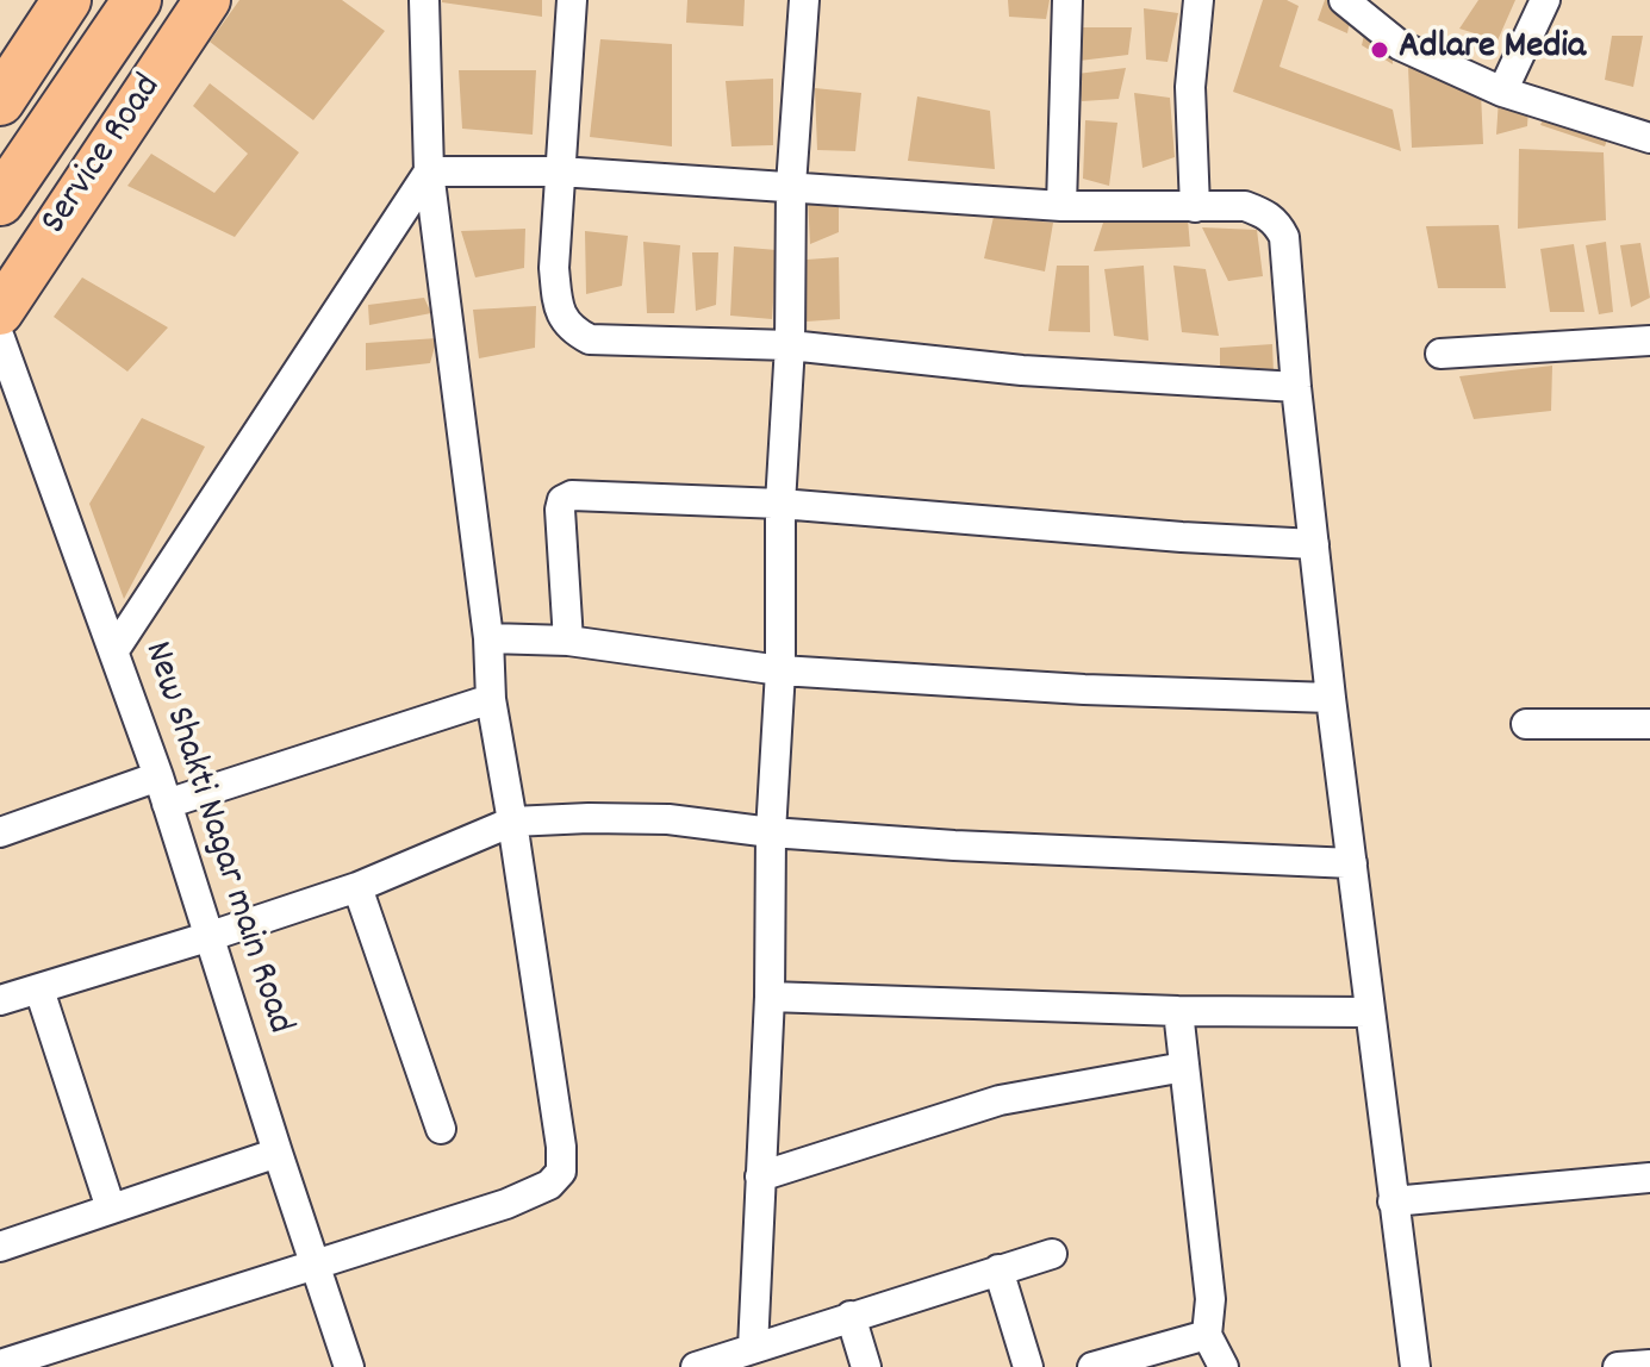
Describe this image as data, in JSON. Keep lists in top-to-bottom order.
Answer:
{
  "streets": {
    "main road": ["Service Road"],
    "street": ["New Shakti Nagar main Road"]
  },
  "places": ["Adlare Media"]
}
